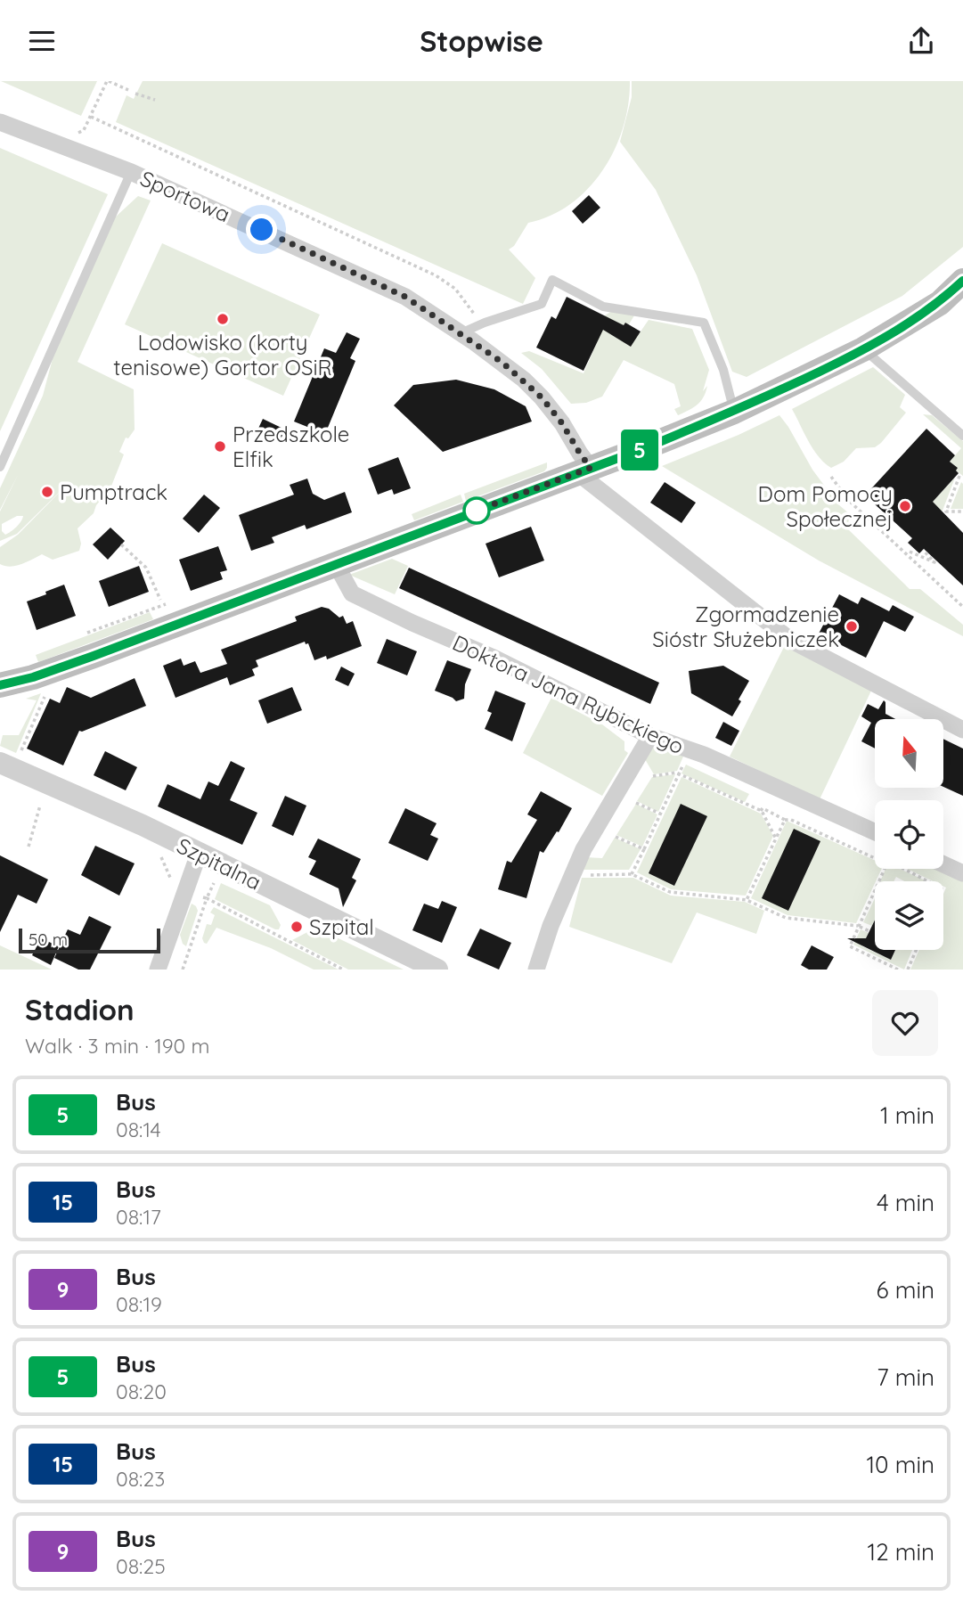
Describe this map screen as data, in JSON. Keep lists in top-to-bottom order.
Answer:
{
  "streets": {
    "street": ["Sportowa", "Doktora Jana Rybickiego", "Szpitalna"]
  },
  "places": [
    "Lodowisko (korty tenisowe) Gortor OSiR",
    "Przedszkole Elfik",
    "Pumptrack",
    "Dom Pomocy Społecznej",
    "Zgormadzenie Sióstr Służebniczek",
    "Szpital"
  ],
  "lines": ["bus line 5"],
  "scale_bar": "50 m",
  "north": "top",
  "page": {
    "header": "Stopwise",
    "on_map": "5",
    "scale": "50 m",
    "heading": ["Stadion", "Walk · 3 min · 190 m"],
    "list": [
      {
        "mark": "5",
        "name": "Bus",
        "note": "08:14",
        "value": "1 min"
      },
      {
        "mark": "15",
        "name": "Bus",
        "note": "08:17",
        "value": "4 min"
      },
      {
        "mark": "9",
        "name": "Bus",
        "note": "08:19",
        "value": "6 min"
      },
      {
        "mark": "5",
        "name": "Bus",
        "note": "08:20",
        "value": "7 min"
      },
      {
        "mark": "15",
        "name": "Bus",
        "note": "08:23",
        "value": "10 min"
      },
      {
        "mark": "9",
        "name": "Bus",
        "note": "08:25",
        "value": "12 min"
      }
    ]
  }
}
